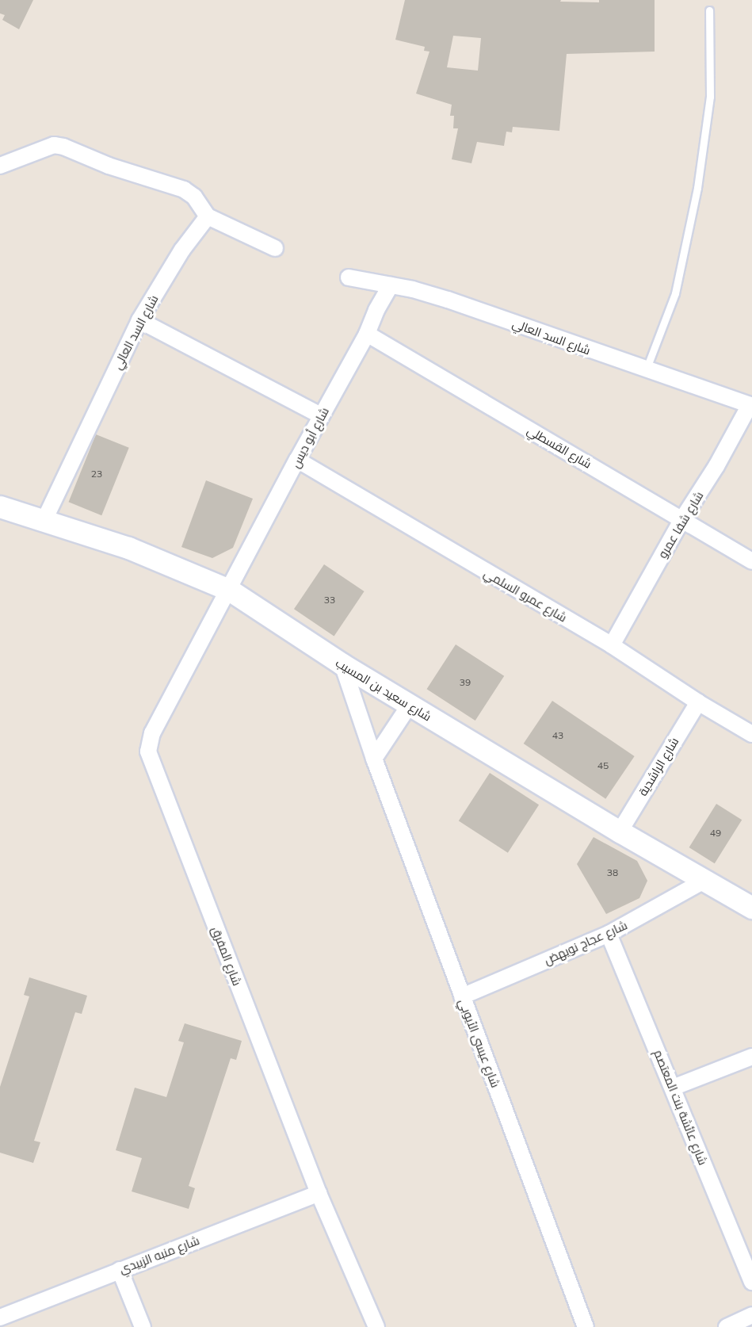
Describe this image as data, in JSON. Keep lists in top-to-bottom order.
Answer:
{
  "streets": {
    "street": [
      "شارع السد العالي",
      "شارع أبو ديس",
      "شارع القسطلي",
      "شارع شفا عمرو",
      "شارع عمرو السلمي",
      "شارع سعيد بن المسيب",
      "شارع الراشدية",
      "شارع عجاج نويهض",
      "شارع المفرق",
      "شارع عيسى الأيوبي",
      "شارع عائشة بنت المعتصم",
      "شارع منبه الزبيدي"
    ]
  },
  "crossings": [
    ["شارع السد العالي", "شارع أبو ديس"],
    ["شارع السد العالي", "شارع شفا عمرو"],
    ["شارع السد العالي", "شارع سعيد بن المسيب"],
    ["شارع أبو ديس", "شارع القسطلي"],
    ["شارع أبو ديس", "شارع عمرو السلمي"],
    ["شارع أبو ديس", "شارع سعيد بن المسيب"],
    ["شارع أبو ديس", "شارع المفرق"],
    ["شارع القسطلي", "شارع شفا عمرو"],
    ["شارع شفا عمرو", "شارع عمرو السلمي"],
    ["شارع عمرو السلمي", "شارع الراشدية"],
    ["شارع سعيد بن المسيب", "شارع الراشدية"],
    ["شارع سعيد بن المسيب", "شارع عجاج نويهض"],
    ["شارع سعيد بن المسيب", "شارع المفرق"],
    ["شارع سعيد بن المسيب", "شارع عيسى الأيوبي"],
    ["شارع عجاج نويهض", "شارع عيسى الأيوبي"],
    ["شارع عجاج نويهض", "شارع عائشة بنت المعتصم"],
    ["شارع المفرق", "شارع منبه الزبيدي"]
  ],
  "house_numbers": [
    "23",
    "33",
    "39",
    "43",
    "45",
    "49",
    "38"
  ]
}
